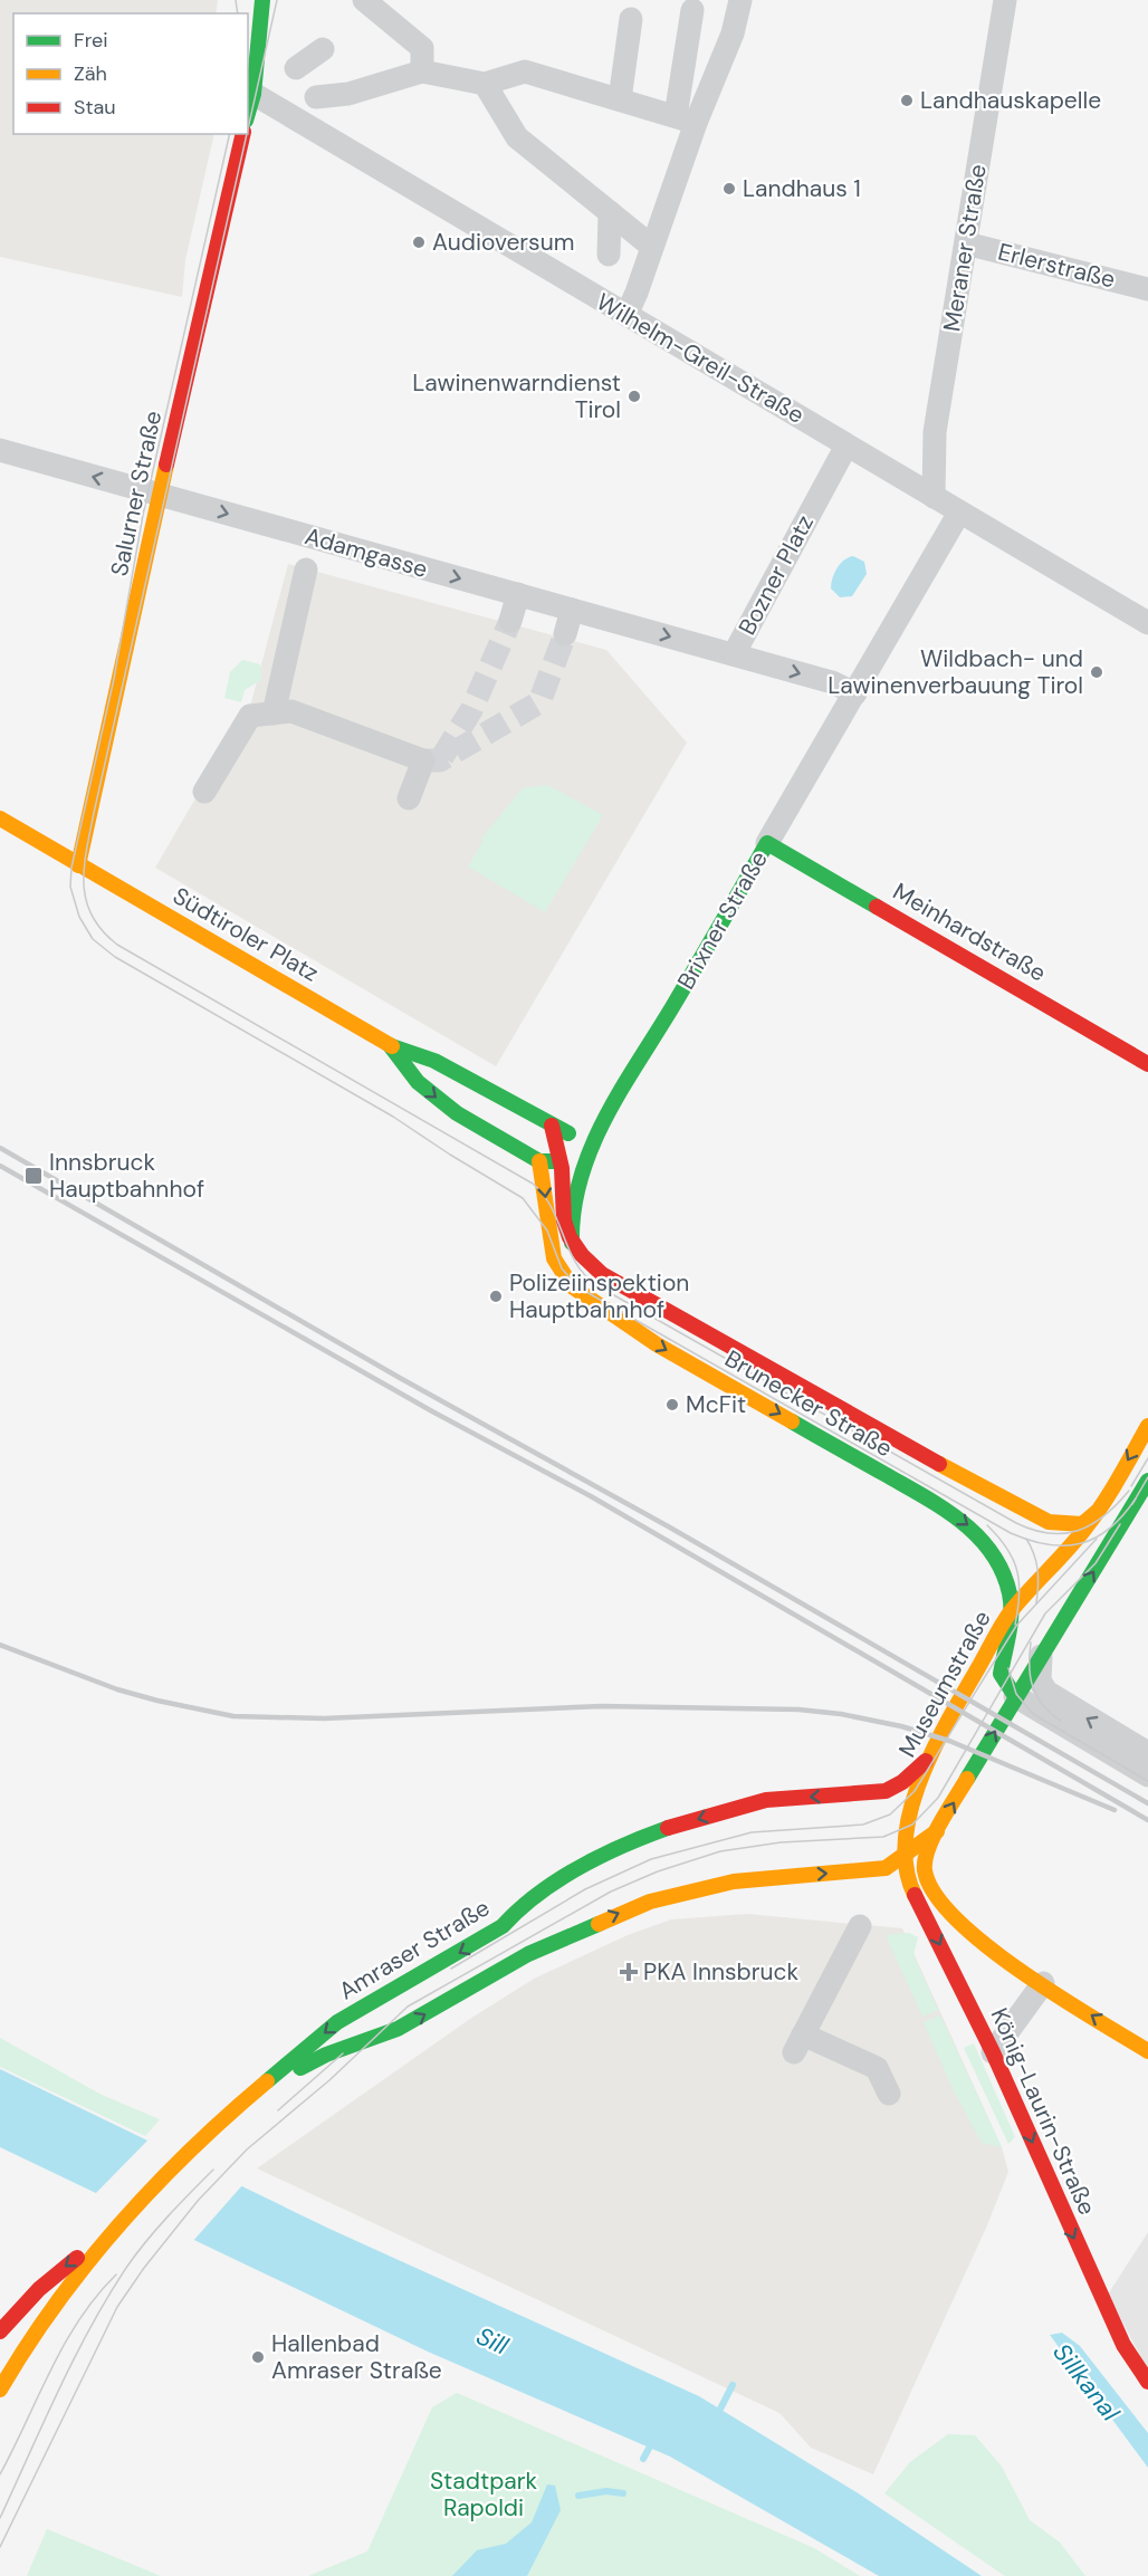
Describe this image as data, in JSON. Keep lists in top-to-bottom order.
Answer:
{
  "streets": {
    "street": [
      "Meraner Straße",
      "Erlerstraße",
      "Wilhelm-Greil-Straße",
      "Salurner Straße",
      "Adamgasse",
      "Bozner Platz",
      "Brixner Straße",
      "Meinhardstraße",
      "Südtiroler Platz",
      "Brunecker Straße",
      "Museumstraße",
      "Amraser Straße",
      "König-Laurin-Straße"
    ]
  },
  "crossings": [
    ["Meraner Straße", "Erlerstraße"],
    ["Meraner Straße", "Wilhelm-Greil-Straße"],
    ["Wilhelm-Greil-Straße", "Bozner Platz"],
    ["Salurner Straße", "Adamgasse"],
    ["Salurner Straße", "Südtiroler Platz"],
    ["Adamgasse", "Bozner Platz"],
    ["Bozner Platz", "Brixner Straße"],
    ["Brixner Straße", "Meinhardstraße"],
    ["Brixner Straße", "Südtiroler Platz"],
    ["Südtiroler Platz", "Brunecker Straße"],
    ["Brunecker Straße", "Museumstraße"],
    ["Museumstraße", "Amraser Straße"],
    ["Museumstraße", "König-Laurin-Straße"],
    ["Amraser Straße", "König-Laurin-Straße"]
  ],
  "one_way": ["König-Laurin-Straße"],
  "water": ["Sill", "Sillkanal"],
  "parks": ["Stadtpark Rapoldi"],
  "places": {
    "other": [
      "Landhauskapelle",
      "Landhaus 1",
      "Audioversum",
      "Lawinenwarndienst Tirol",
      "Wildbach- und Lawinenverbauung Tirol",
      "Polizeiinspektion Hauptbahnhof",
      "McFit",
      "Hallenbad Amraser Straße"
    ],
    "transit": ["Innsbruck Hauptbahnhof"],
    "health": ["PKA Innsbruck"]
  },
  "legend": ["Frei", "Zäh", "Stau"]
}
